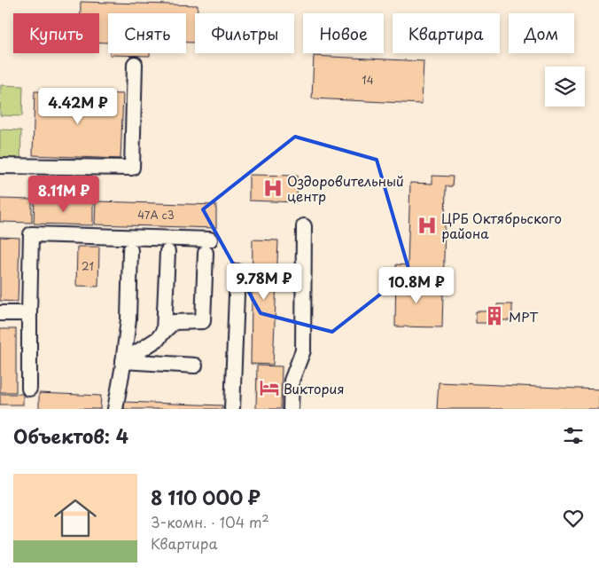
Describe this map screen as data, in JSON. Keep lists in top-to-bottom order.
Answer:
{
  "places": {
    "hospital": ["Оздоровительный центр", "ЦРБ Октябрьского района"],
    "building": ["МРТ"],
    "hotel": ["Виктория"]
  },
  "house_numbers": ["14", "47А с3", "21"],
  "page": {
    "chip": [
      "Купить",
      "Снять",
      "Фильтры",
      "Новое",
      "Квартира",
      "Дом"
    ],
    "price": [
      "4.42M ₽",
      "8.11M ₽",
      "9.78M ₽",
      "10.8M ₽"
    ],
    "heading": "Объектов: 4",
    "list": [
      {
        "name": "8 110 000 ₽",
        "note": "3-комн. · 104 m² · Квартира"
      }
    ]
  }
}
